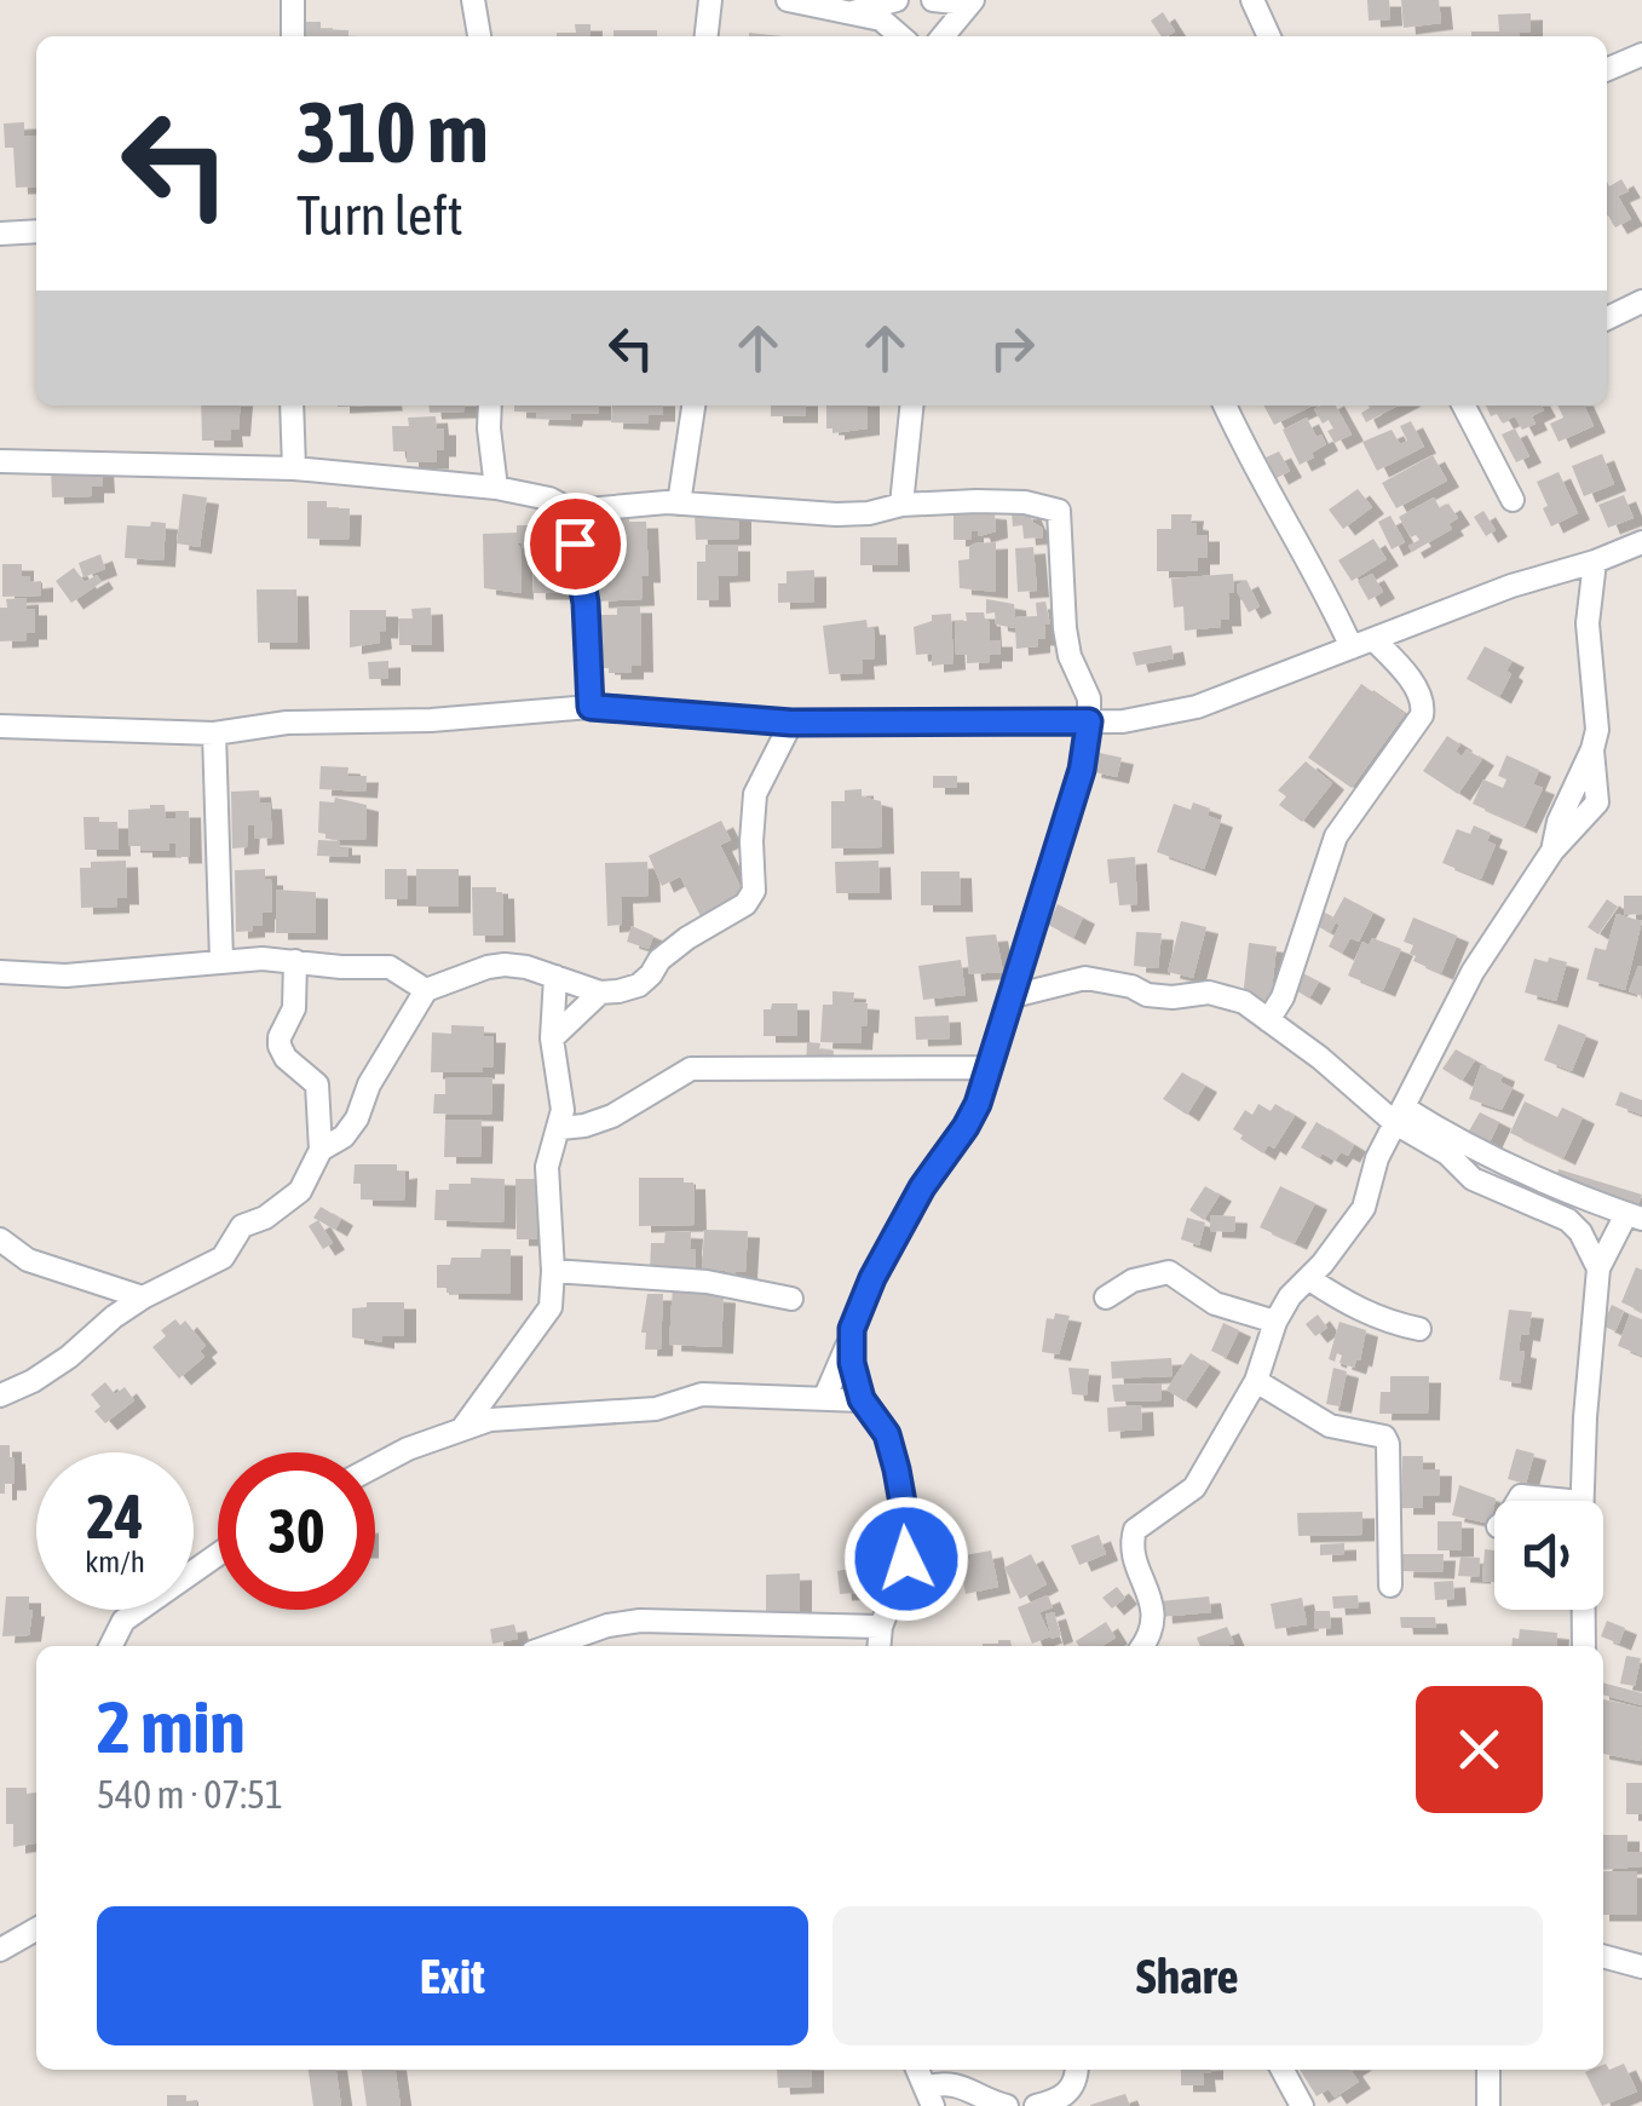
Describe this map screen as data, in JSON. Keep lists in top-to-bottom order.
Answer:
{
  "page": {
    "turn": ["310 m", "Turn left"],
    "speed": "24 km/h",
    "limit": "30",
    "heading": ["2 min", "540 m · 07:51"],
    "buttons": ["Exit", "Share"]
  }
}
